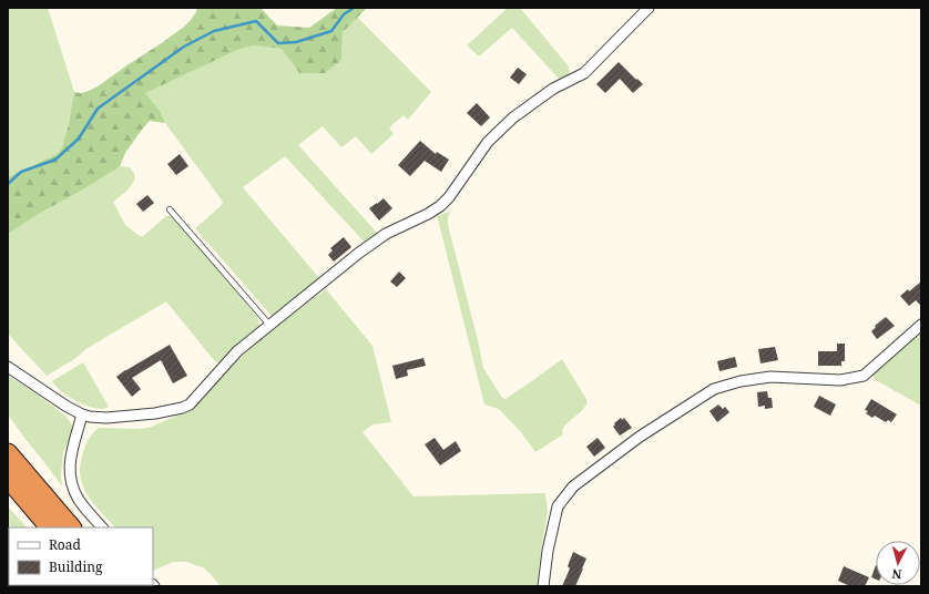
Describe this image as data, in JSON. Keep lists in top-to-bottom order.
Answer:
{
  "legend": ["Road", "Building"],
  "north": "bottom"
}
